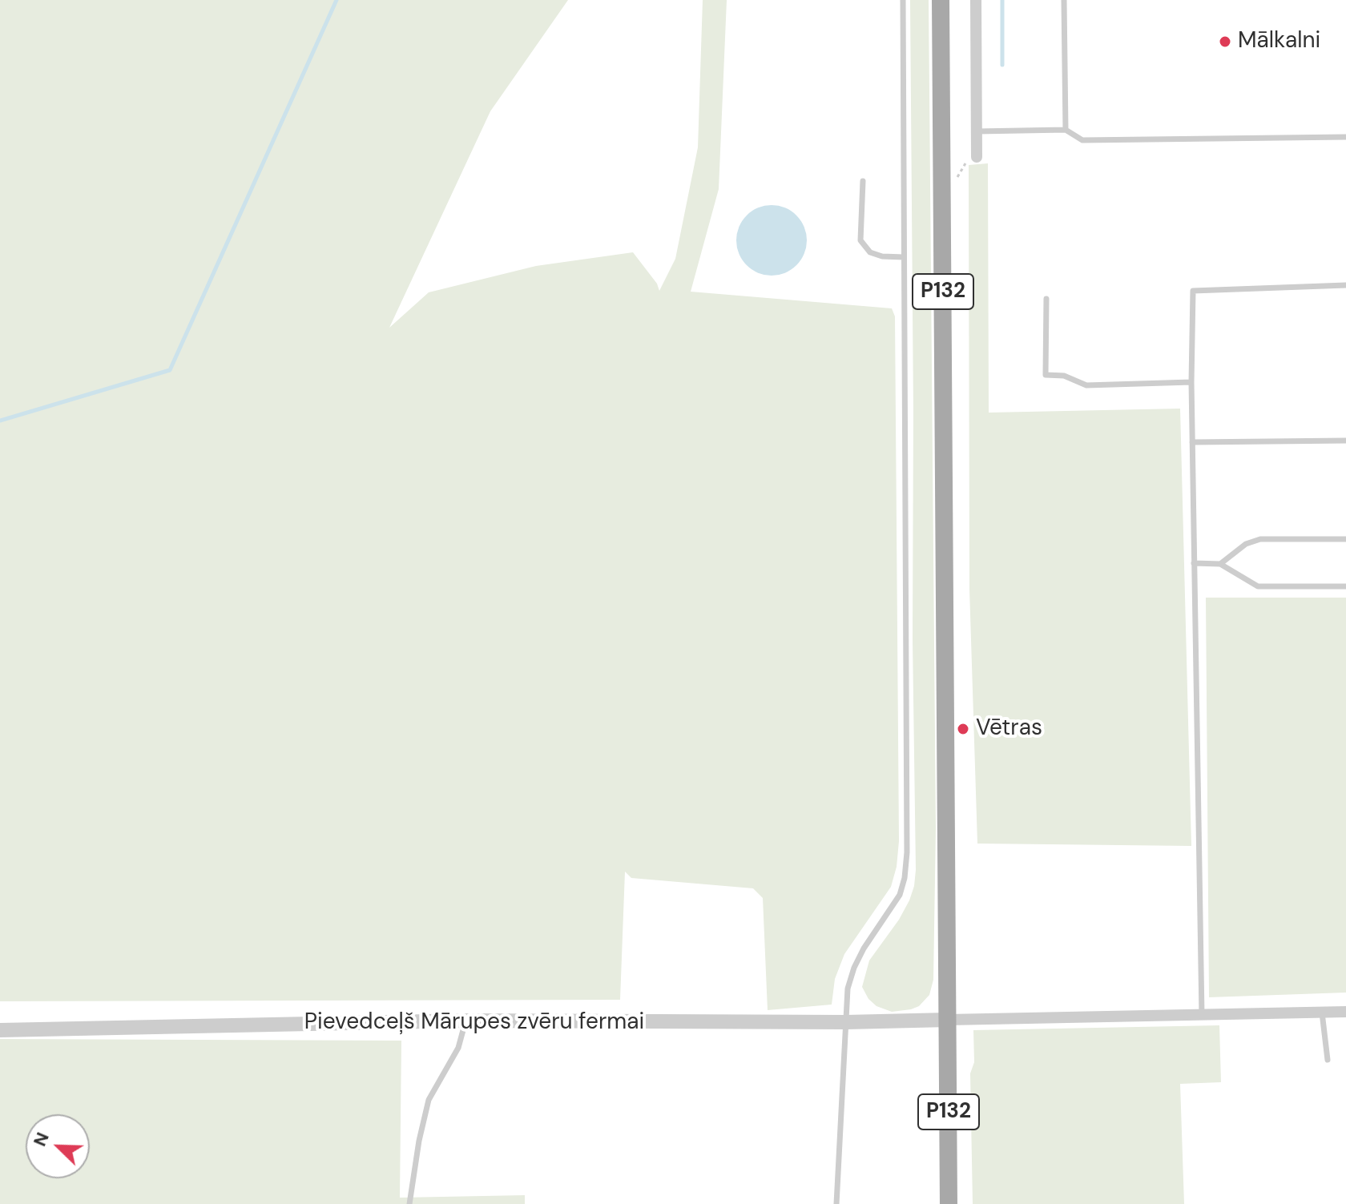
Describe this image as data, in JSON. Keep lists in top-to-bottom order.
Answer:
{
  "streets": {
    "main road": ["P132"],
    "street": ["Pievedceļš Mārupes zvēru fermai"]
  },
  "crossings": [
    ["P132", "Pievedceļš Mārupes zvēru fermai"]
  ],
  "places": ["Mālkalni", "Vētras"],
  "north": "top left"
}
